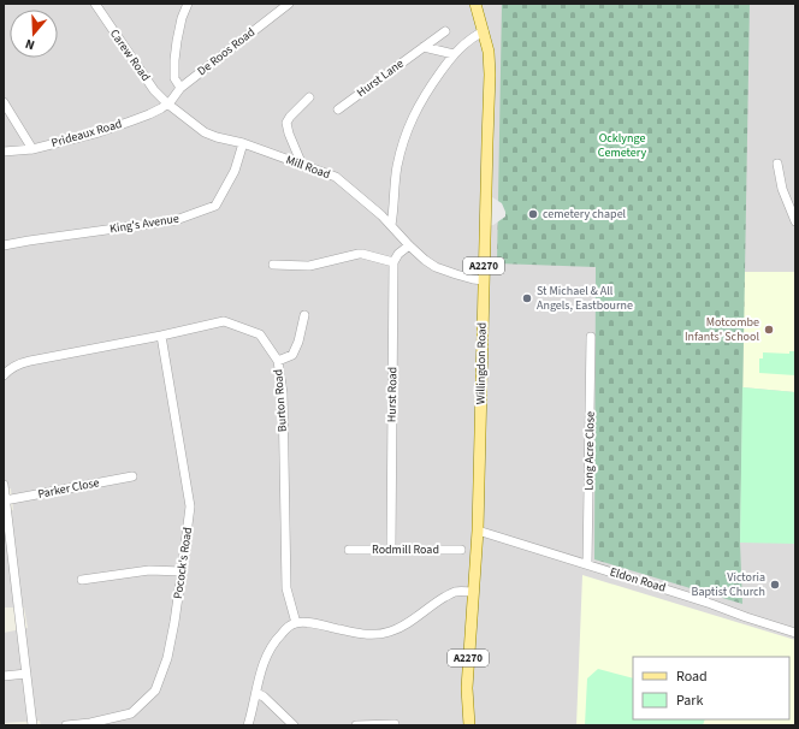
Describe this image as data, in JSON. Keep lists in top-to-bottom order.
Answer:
{
  "streets": {
    "main road": ["A2270", "Willingdon Road"],
    "street": [
      "De Roos Road",
      "Carew Road",
      "Hurst Lane",
      "Prideaux Road",
      "Mill Road",
      "King's Avenue",
      "Hurst Road",
      "Burton Road",
      "Long Acre Close",
      "Parker Close",
      "Rodmill Road",
      "Pocock's Road",
      "Eldon Road"
    ]
  },
  "crossings": [
    ["De Roos Road", "Carew Road"],
    ["De Roos Road", "Prideaux Road"],
    ["De Roos Road", "Mill Road"],
    ["Carew Road", "Prideaux Road"],
    ["Carew Road", "Mill Road"],
    ["Prideaux Road", "Mill Road"],
    ["Mill Road", "King's Avenue"],
    ["Mill Road", "Willingdon Road"],
    ["Willingdon Road", "Eldon Road"],
    ["Hurst Road", "Rodmill Road"],
    ["Burton Road", "Pocock's Road"],
    ["Long Acre Close", "Eldon Road"]
  ],
  "parks": ["Ocklynge Cemetery"],
  "places": [
    "cemetery chapel",
    "St Michael & All Angels, Eastbourne",
    "Motcombe Infants' School",
    "Victoria Baptist Church"
  ],
  "legend": ["Road", "Park"],
  "north": "bottom"
}
